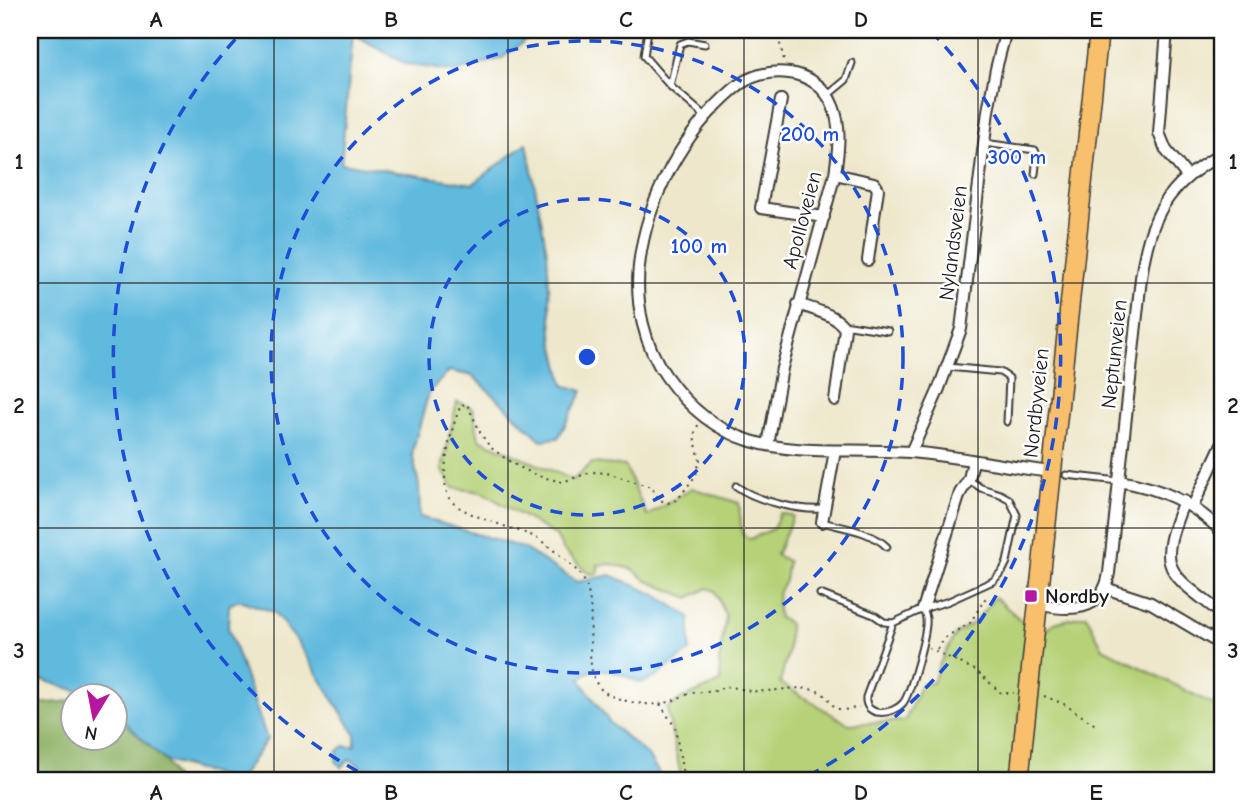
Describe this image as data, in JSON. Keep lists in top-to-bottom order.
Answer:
{
  "streets": {
    "main road": ["Nordbyveien"],
    "street": ["Apolloveien", "Nylandsveien", "Neptunveien"]
  },
  "places": {
    "transit": ["Nordby"]
  },
  "north": "bottom",
  "grid": {
    "columns": [
      "A",
      "B",
      "C",
      "D",
      "E"
    ],
    "rows": ["1", "2", "3"]
  },
  "rings": ["200 m", "300 m", "100 m"]
}
